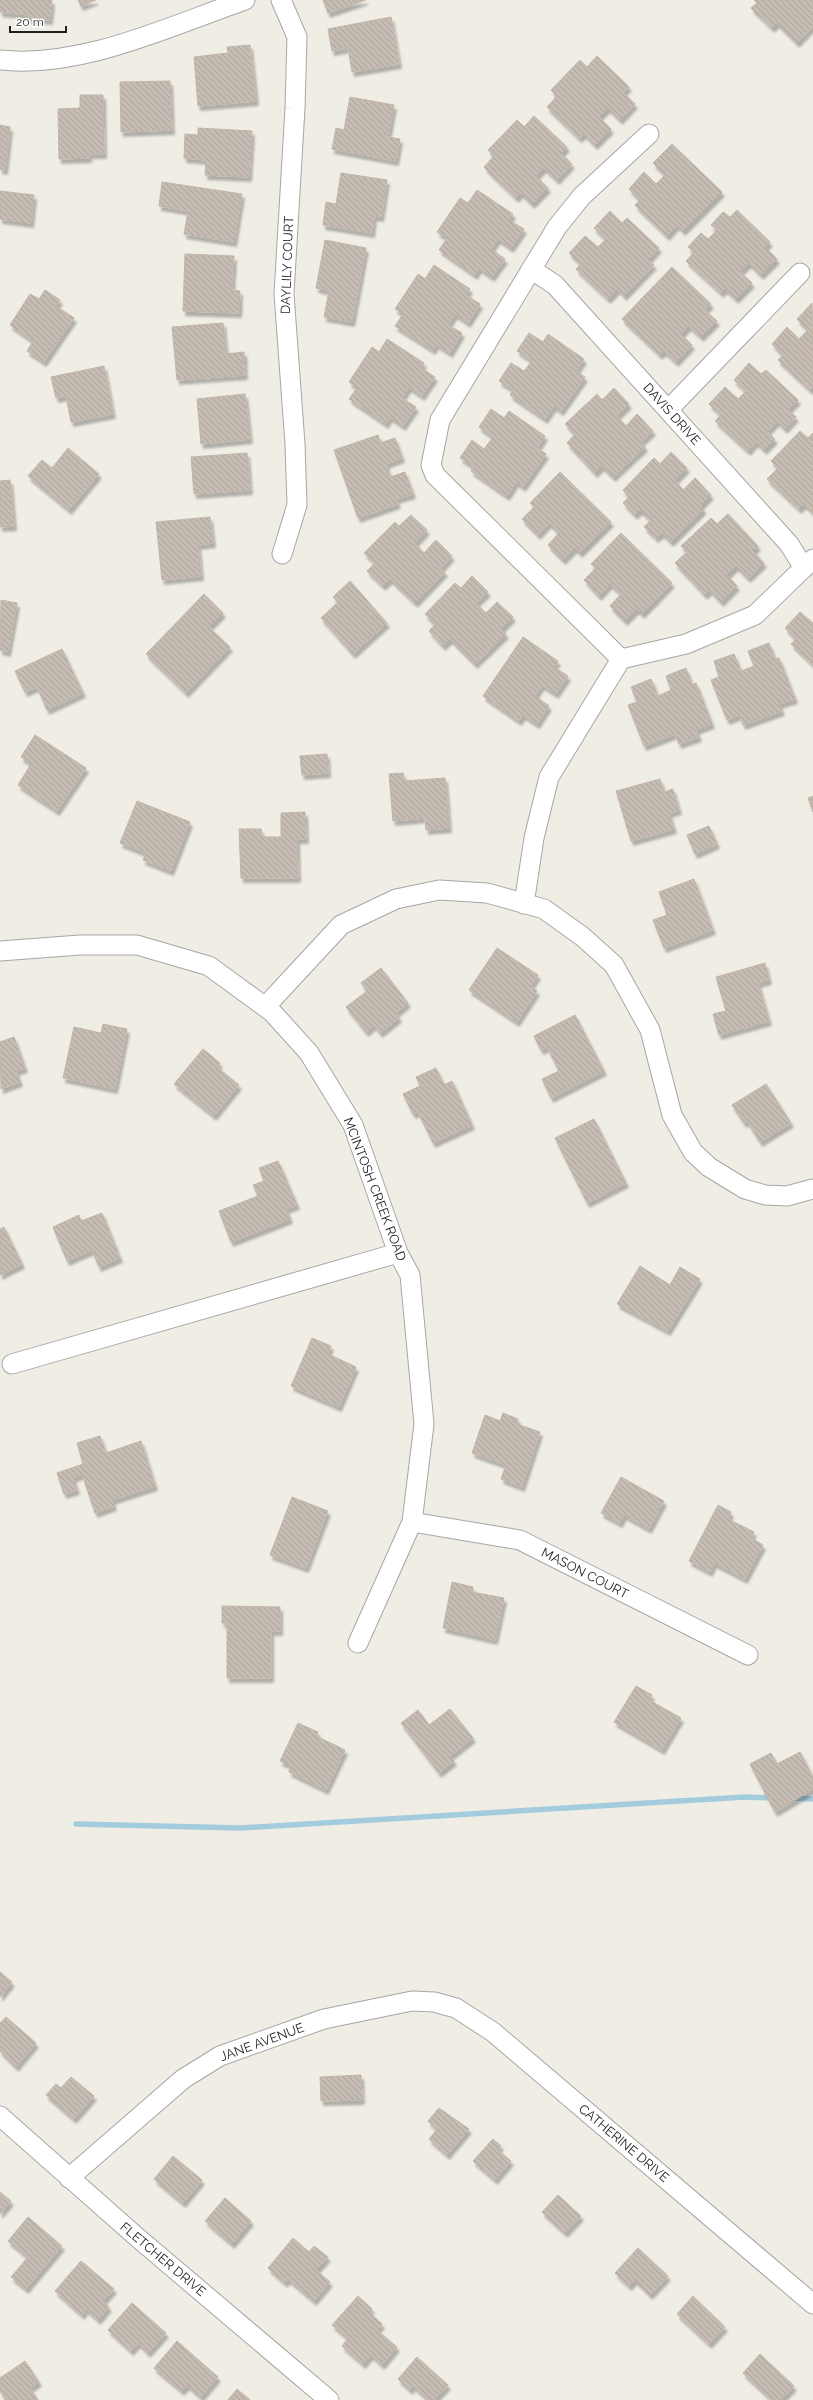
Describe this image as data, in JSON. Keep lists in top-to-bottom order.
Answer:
{
  "streets": {
    "street": [
      "DAYLILY COURT",
      "DAVIS DRIVE",
      "MCINTOSH CREEK ROAD",
      "MASON COURT",
      "JANE AVENUE",
      "CATHERINE DRIVE",
      "FLETCHER DRIVE"
    ]
  },
  "crossings": [
    ["MCINTOSH CREEK ROAD", "MASON COURT"],
    ["JANE AVENUE", "CATHERINE DRIVE"],
    ["JANE AVENUE", "FLETCHER DRIVE"]
  ],
  "scale_bar": "20 m"
}
